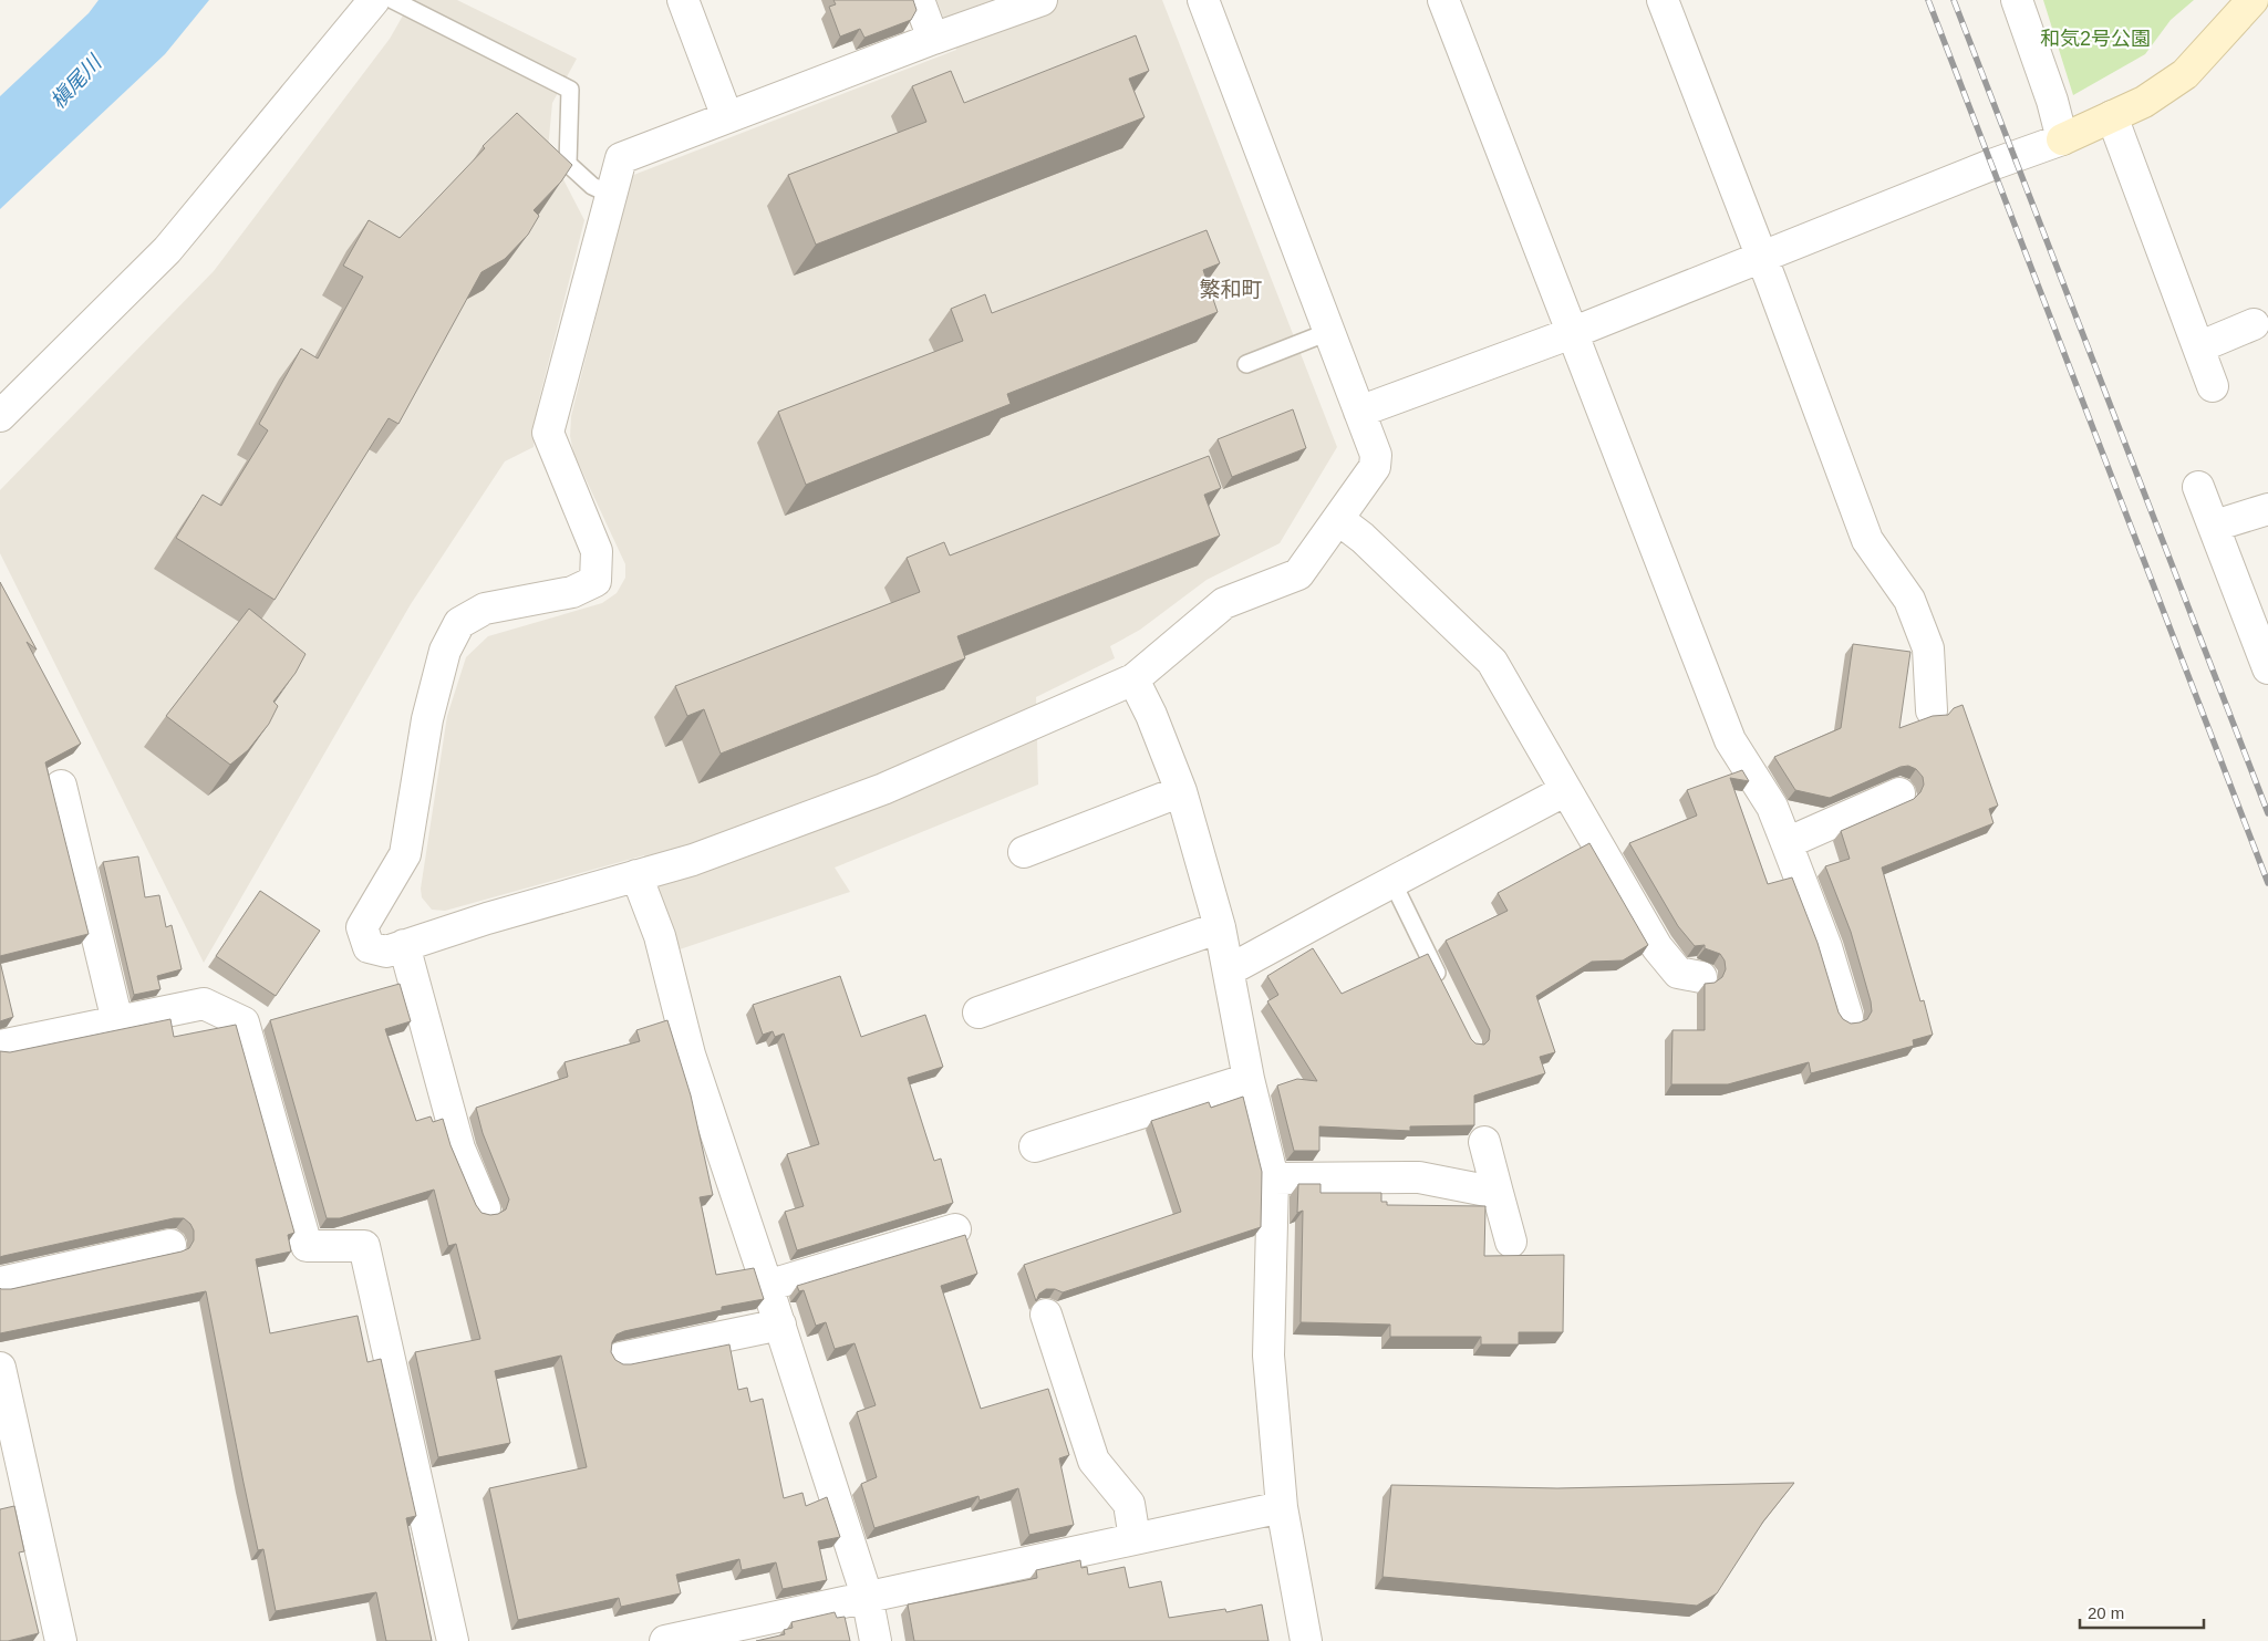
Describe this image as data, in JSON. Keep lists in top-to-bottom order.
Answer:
{
  "districts": ["繁和町"],
  "water": ["槇尾川"],
  "parks": ["和気2号公園"],
  "scale_bar": "20 m"
}
